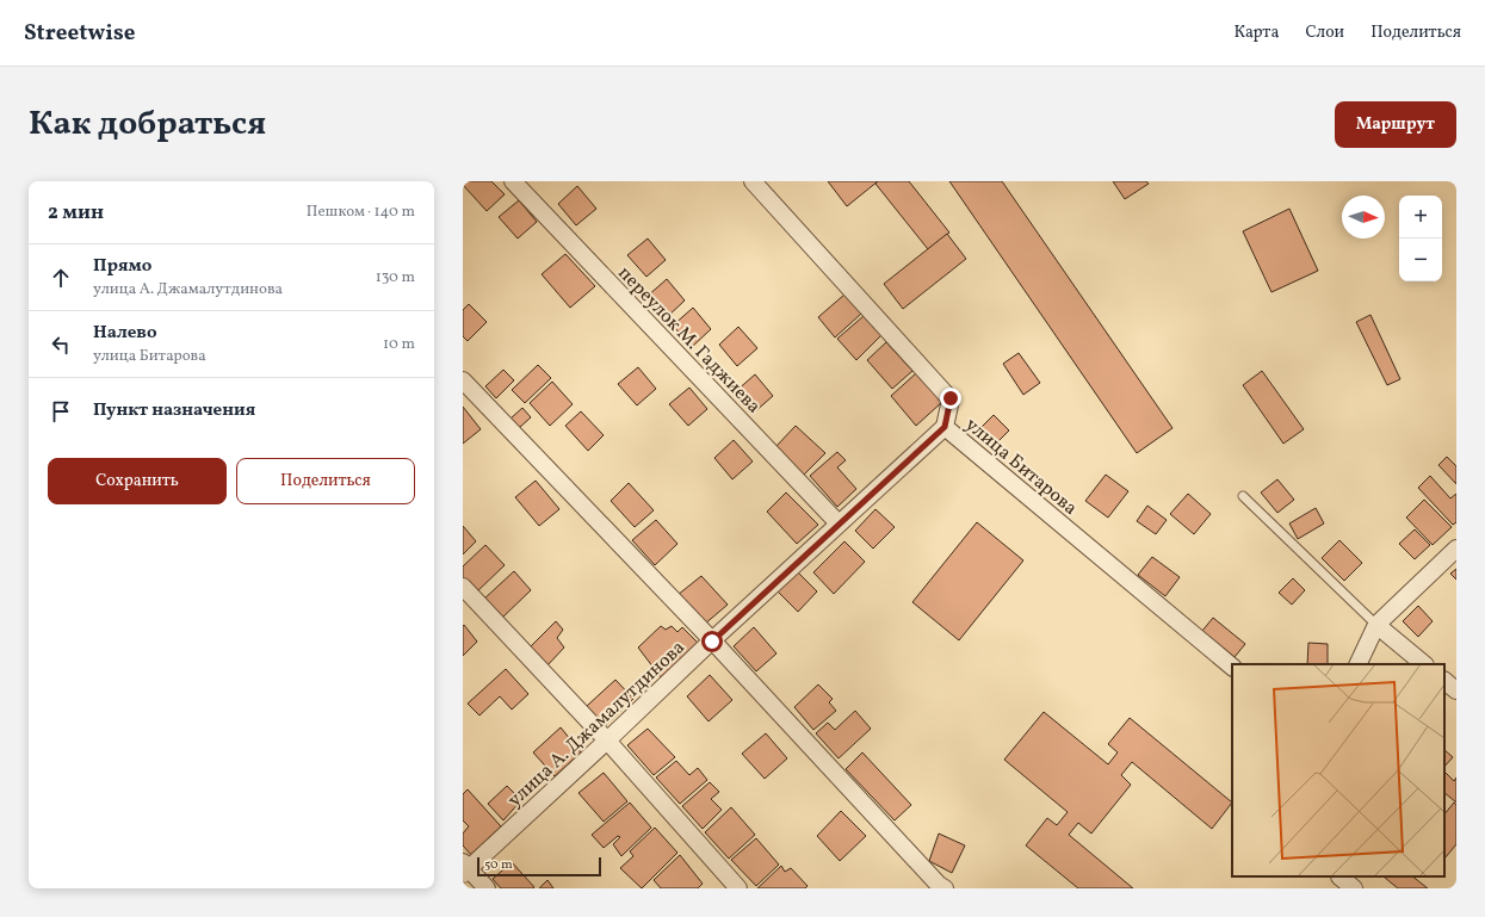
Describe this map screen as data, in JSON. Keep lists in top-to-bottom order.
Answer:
{
  "streets": {
    "street": ["переулок М. Гаджиева", "улица Битарова", "улица А. Джамалутдинова"]
  },
  "crossings": [
    ["переулок М. Гаджиева", "улица А. Джамалутдинова"],
    ["улица Битарова", "улица А. Джамалутдинова"]
  ],
  "scale_bar": "50 m",
  "north": "right",
  "page": {
    "header": "Streetwise",
    "nav": ["Карта", "Слои", "Поделиться"],
    "title": "Как добраться",
    "buttons": [
      "Маршрут",
      ["Сохранить", "Поделиться"]
    ],
    "heading": ["2 мин", "Пешком · 140 m"],
    "map_buttons": ["+", "−"],
    "list": [
      ["Прямо", "улица А. Джамалутдинова", "130 m"],
      ["Налево", "улица Битарова", "10 m"],
      "Пункт назначения"
    ],
    "scale": "50 m"
  }
}
